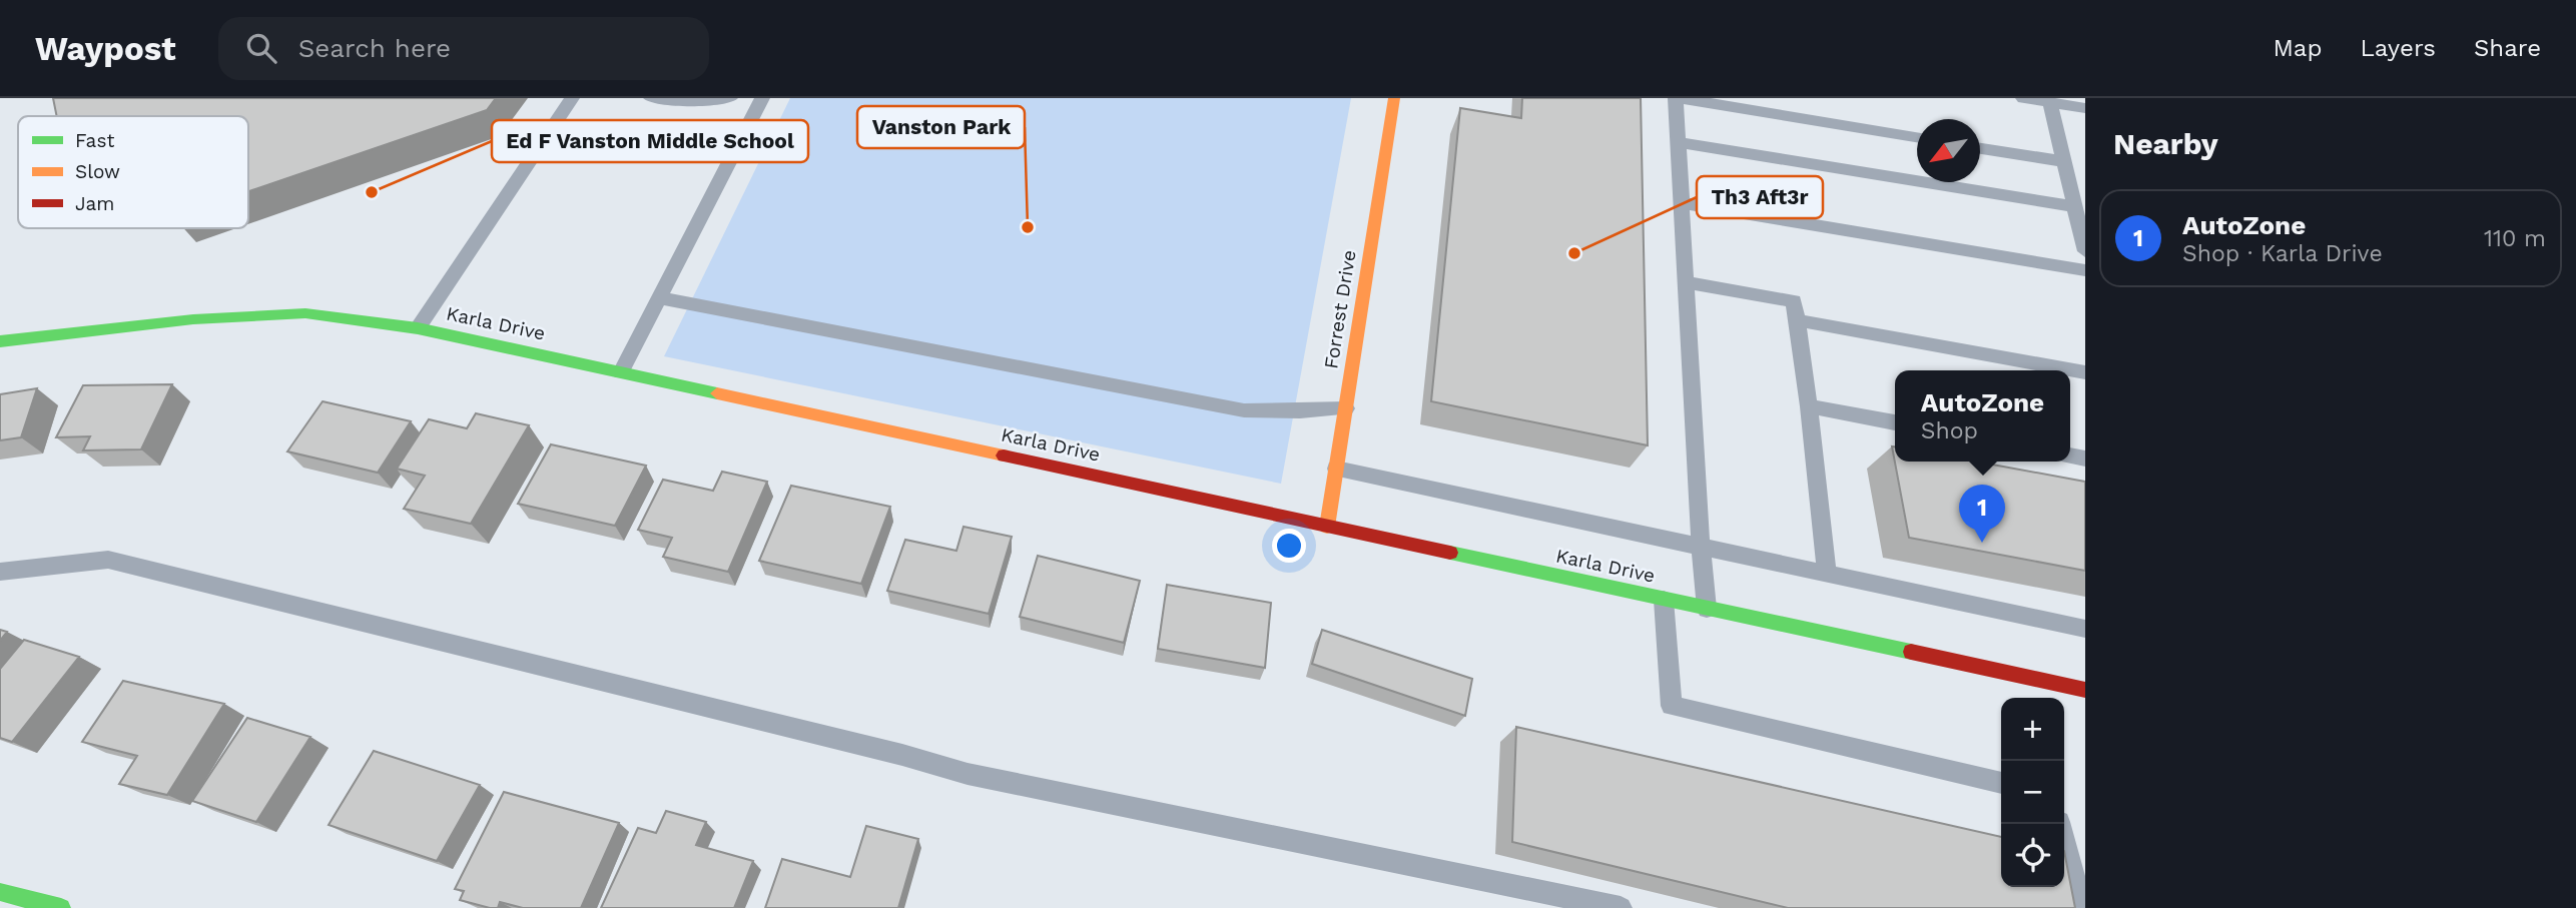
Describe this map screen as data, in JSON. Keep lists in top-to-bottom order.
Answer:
{
  "streets": {
    "street": ["Forrest Drive", "Karla Drive"]
  },
  "crossings": [
    ["Forrest Drive", "Karla Drive"]
  ],
  "places": ["Ed F Vanston Middle School", "Vanston Park", "Th3 Aft3r"],
  "legend": ["Fast", "Slow", "Jam"],
  "north": "bottom left",
  "page": {
    "header": "Waypost",
    "search": "Search here",
    "nav": ["Map", "Layers", "Share"],
    "heading": "Nearby",
    "list": [
      {
        "mark": "1",
        "name": "AutoZone",
        "note": "Shop · Karla Drive",
        "value": "110 m"
      }
    ],
    "popup": ["AutoZone", "Shop"],
    "pins": "1",
    "map_buttons": ["+", "−"]
  }
}
